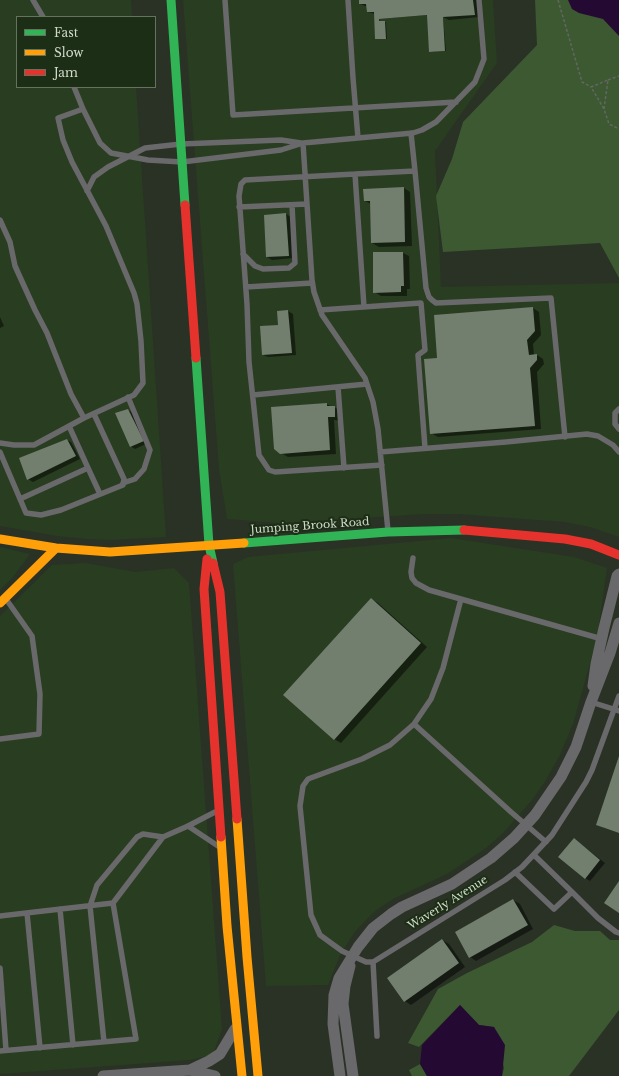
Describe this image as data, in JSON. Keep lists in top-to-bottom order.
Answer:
{
  "streets": {
    "main road": ["Jumping Brook Road"],
    "lane": ["Waverly Avenue"]
  },
  "legend": ["Fast", "Slow", "Jam"]
}
